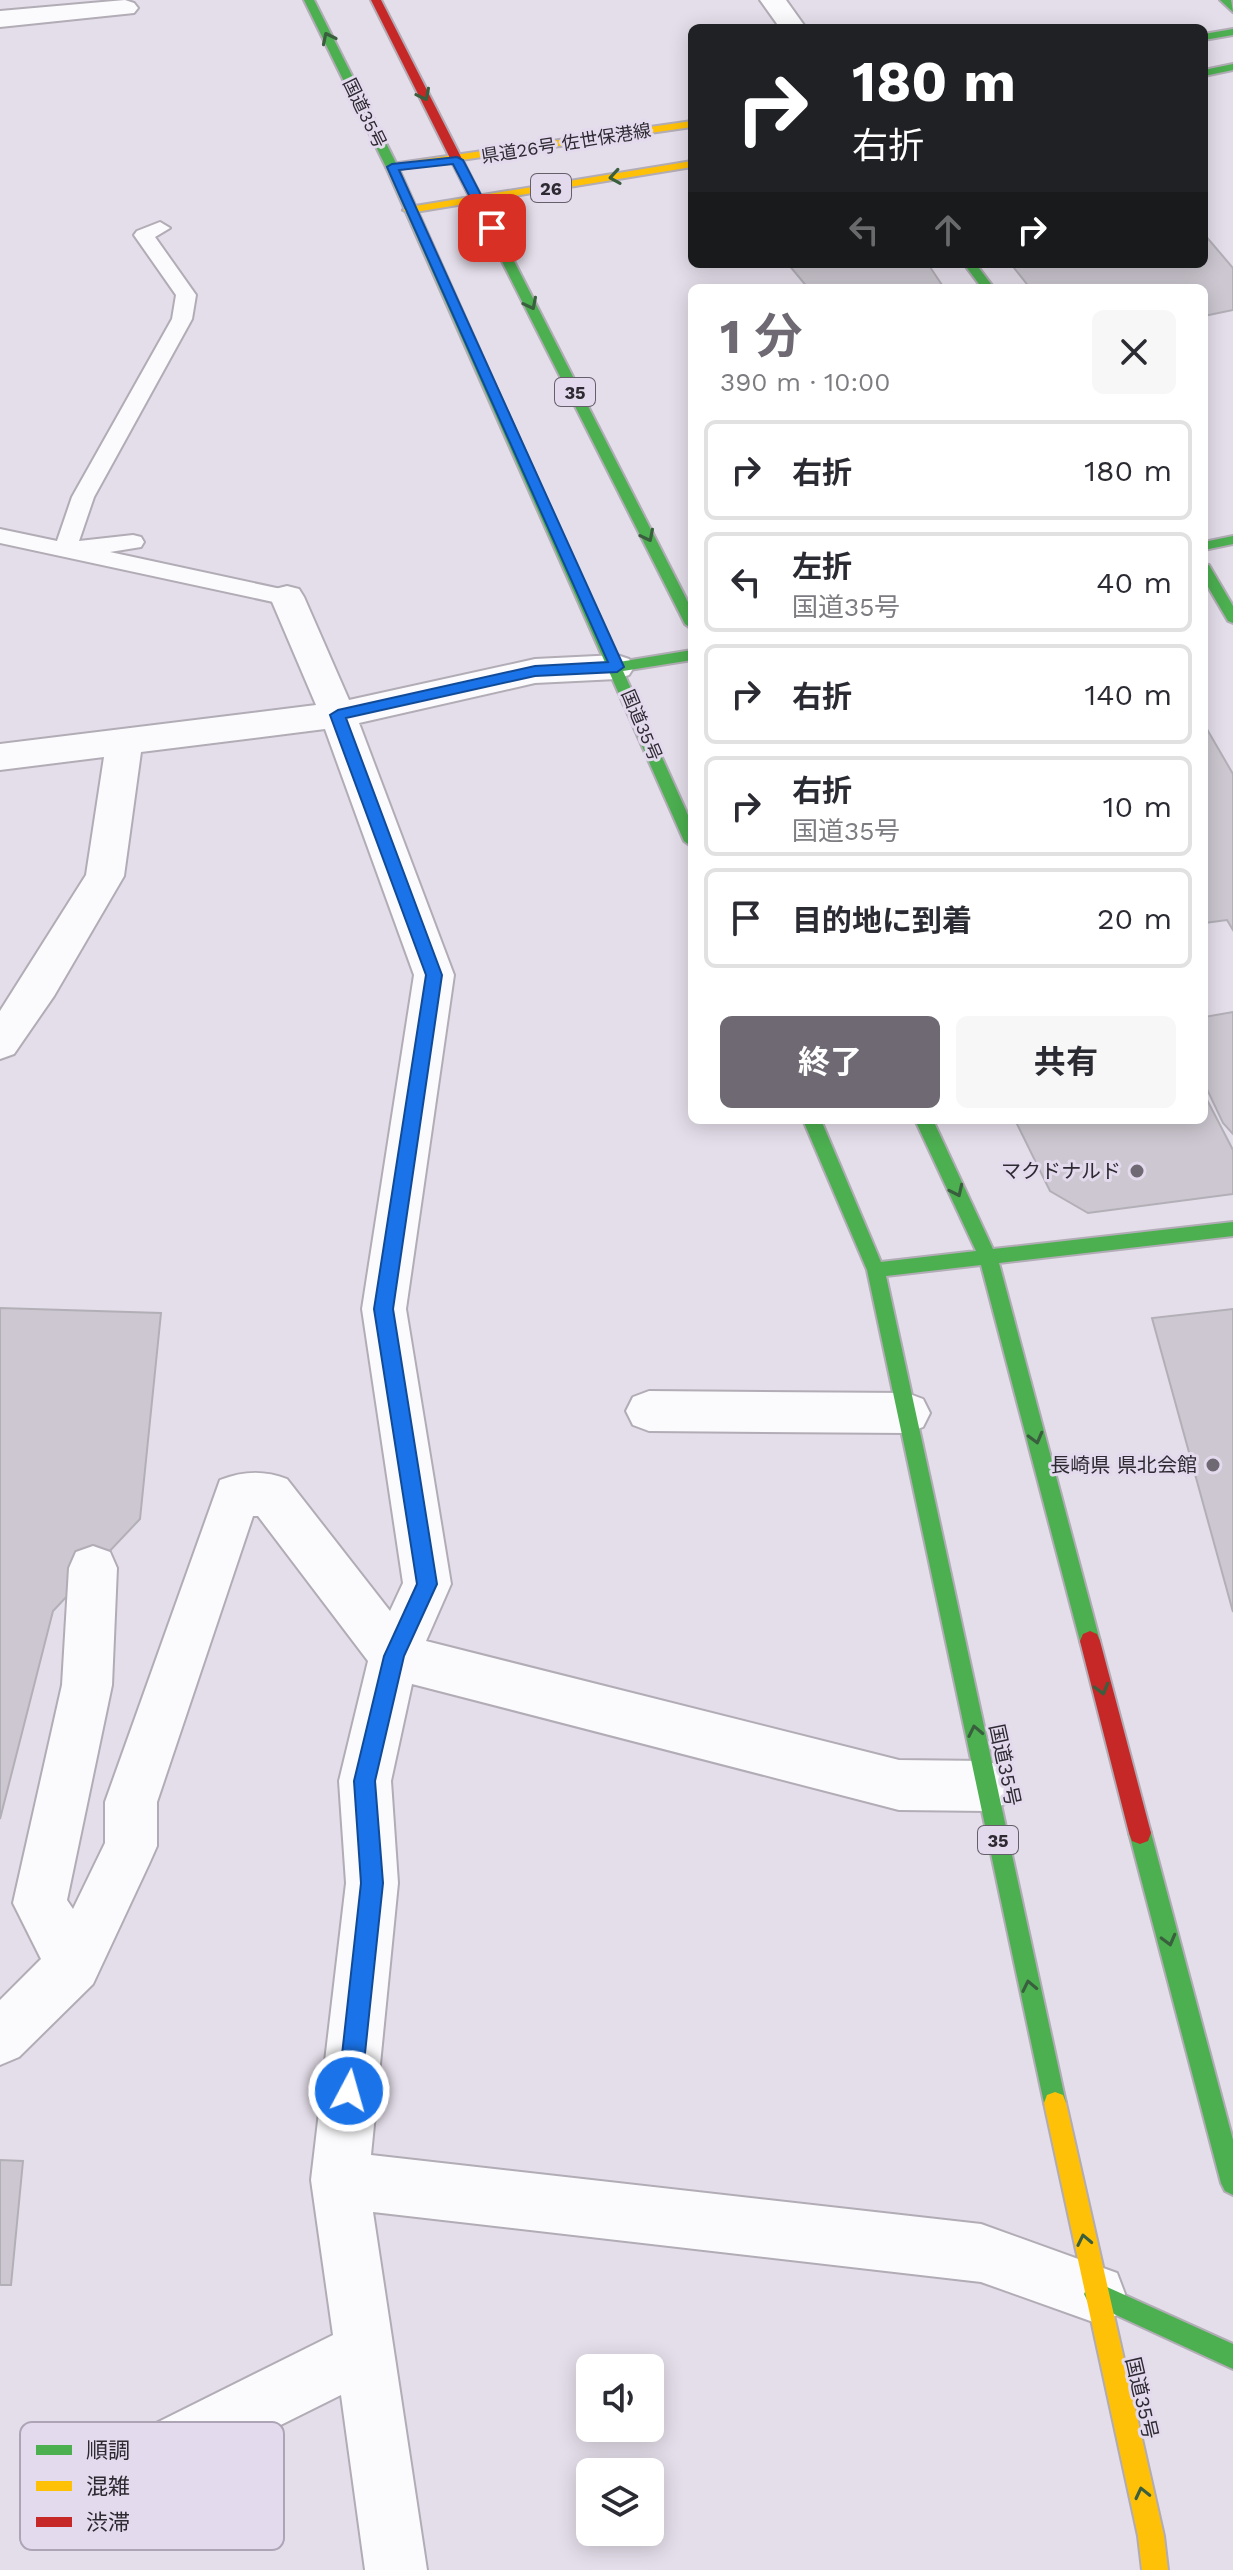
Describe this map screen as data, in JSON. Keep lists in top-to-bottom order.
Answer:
{
  "streets": {
    "main road": [
      "国道35号",
      "県道26号 佐世保港線",
      "26",
      "35"
    ]
  },
  "crossings": [
    ["国道35号", "県道26号 佐世保港線"],
    ["国道35号", "26"],
    ["県道26号 佐世保港線", "35"],
    ["26", "35"]
  ],
  "places": ["マクドナルド", "長崎県 県北会館"],
  "legend": ["順調", "混雑", "渋滞"],
  "page": {
    "turn": ["180 m", "右折"],
    "heading": ["1 分", "390 m · 10:00"],
    "list": [
      {
        "name": "右折",
        "value": "180 m"
      },
      {
        "name": "左折",
        "note": "国道35号",
        "value": "40 m"
      },
      {
        "name": "右折",
        "value": "140 m"
      },
      {
        "name": "右折",
        "note": "国道35号",
        "value": "10 m"
      },
      {
        "name": "目的地に到着",
        "value": "20 m"
      }
    ],
    "buttons": ["終了", "共有"]
  }
}
